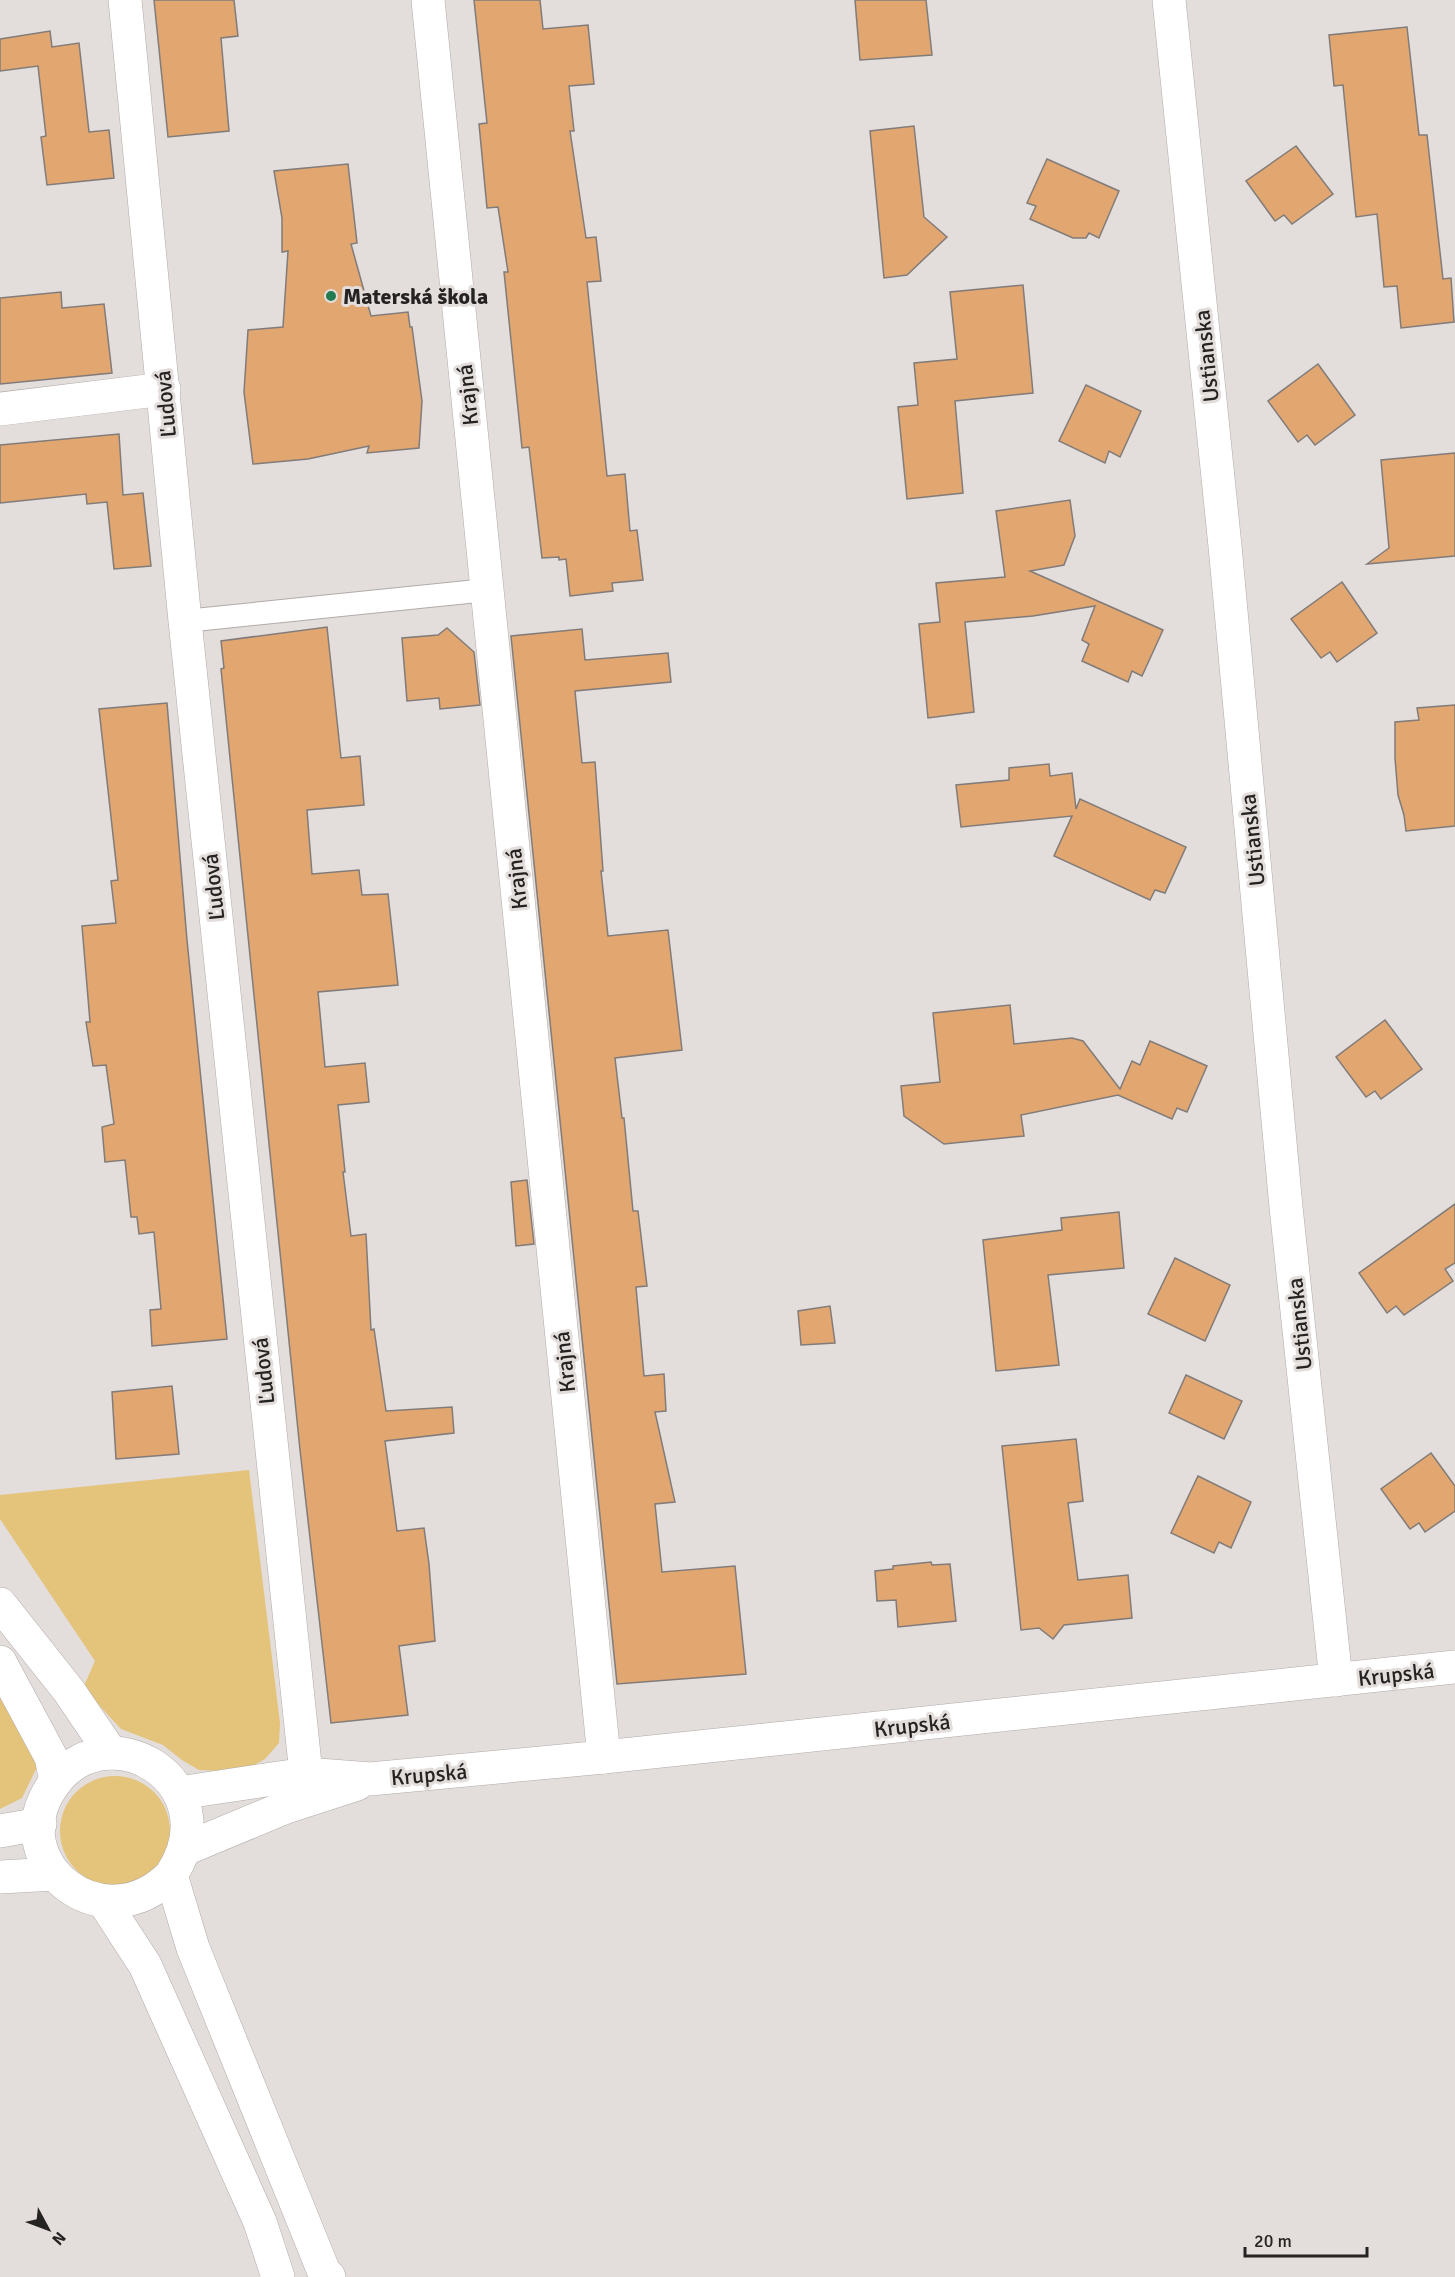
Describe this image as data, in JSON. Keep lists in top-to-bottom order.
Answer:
{
  "streets": {
    "street": [
      "Ustianska",
      "Krajná",
      "Ľudová",
      "Krupská"
    ]
  },
  "crossings": [
    ["Ustianska", "Krupská"],
    ["Krajná", "Krupská"],
    ["Ľudová", "Krupská"]
  ],
  "places": ["Materská škola"],
  "scale_bar": "20 m",
  "north": "bottom right"
}
